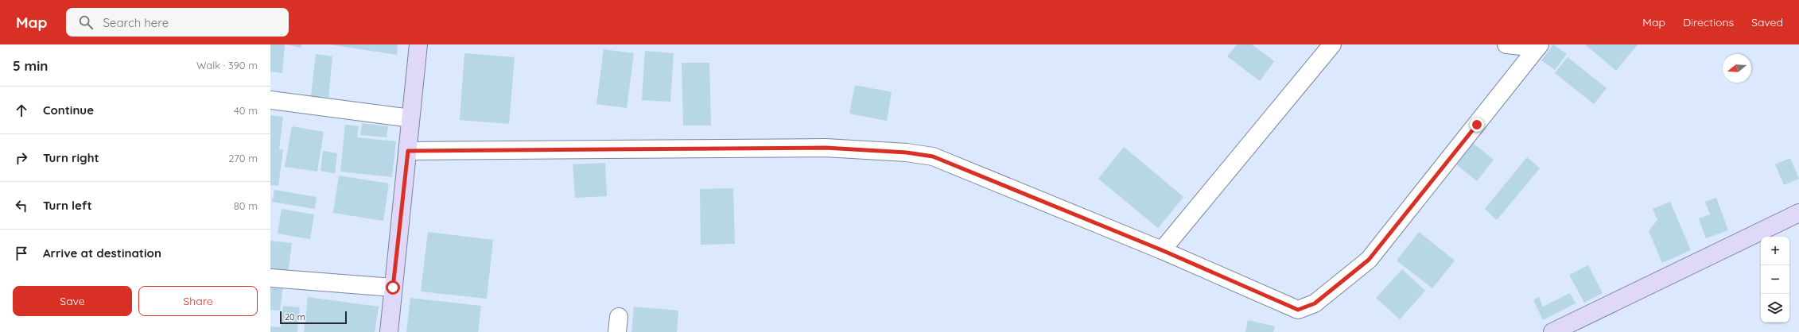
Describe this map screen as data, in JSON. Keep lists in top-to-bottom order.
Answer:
{
  "scale_bar": "20 m",
  "north": "left",
  "page": {
    "header": "Map",
    "search": "Search here",
    "nav": ["Map", "Directions", "Saved"],
    "heading": ["5 min", "Walk · 390 m"],
    "list": [
      ["Continue", "40 m"],
      ["Turn right", "270 m"],
      ["Turn left", "80 m"],
      "Arrive at destination"
    ],
    "map_buttons": ["+", "−"],
    "buttons": ["Save", "Share"],
    "scale": "20 m"
  }
}
